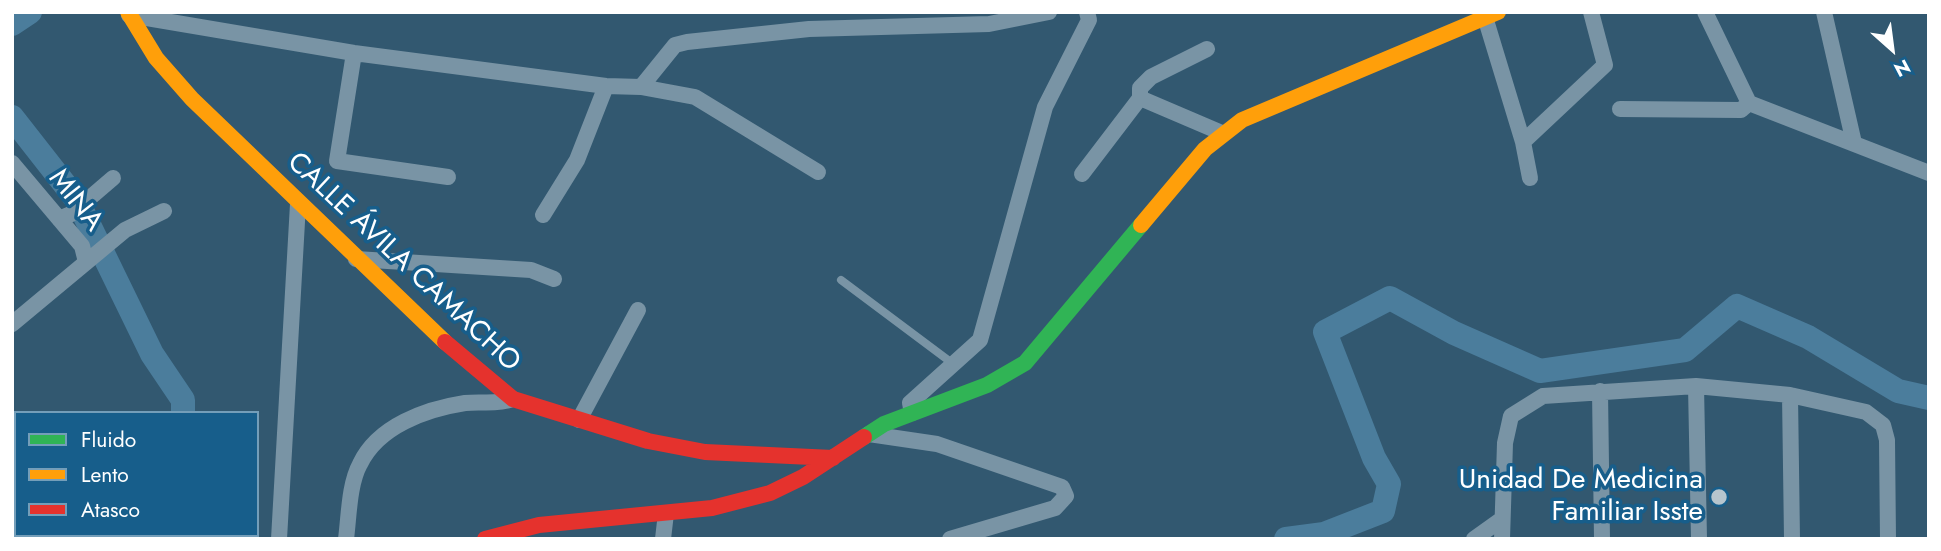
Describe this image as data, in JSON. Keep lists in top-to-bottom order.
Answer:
{
  "streets": {
    "main road": ["CALLE ÁVILA CAMACHO"],
    "street": ["MINA"]
  },
  "places": ["Unidad De Medicina Familiar Isste"],
  "legend": ["Fluido", "Lento", "Atasco"],
  "north": "bottom right"
}
